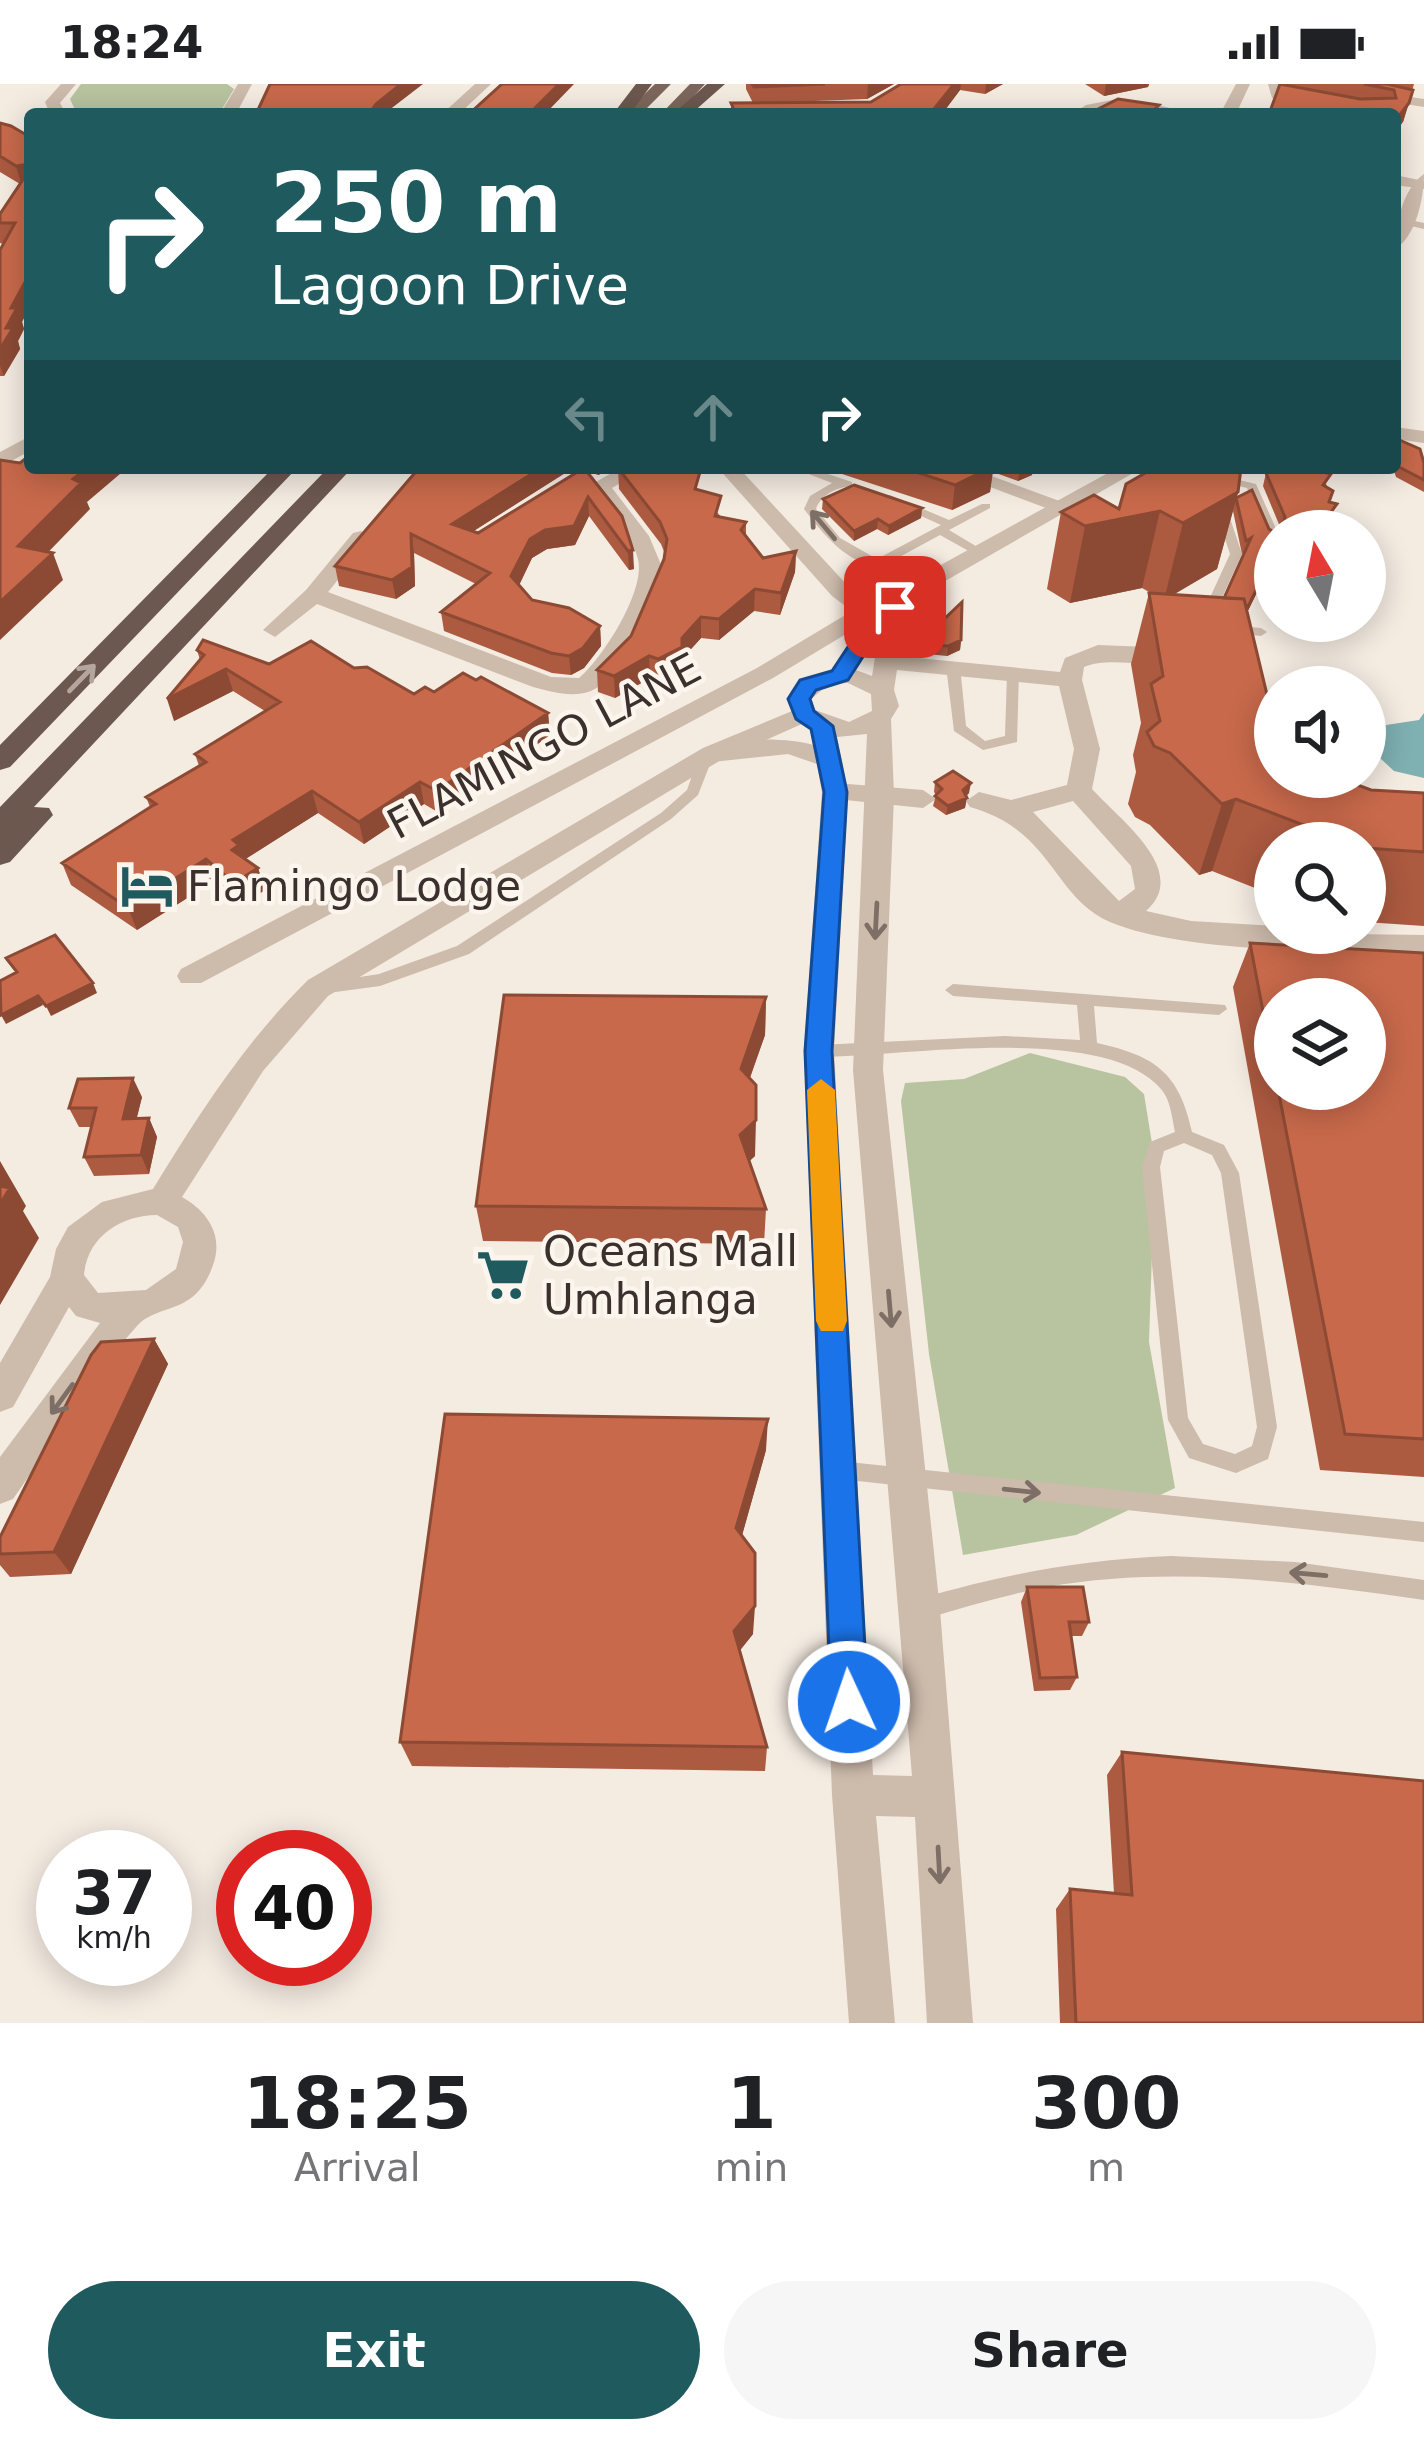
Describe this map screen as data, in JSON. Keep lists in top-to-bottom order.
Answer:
{
  "streets": {
    "street": ["FLAMINGO LANE"]
  },
  "places": {
    "hotel": ["Flamingo Lodge"],
    "supermarket": ["Oceans Mall Umhlanga"]
  },
  "north": "top",
  "page": {
    "status": "18:24",
    "turn": ["250 m", "Lagoon Drive"],
    "speed": "37 km/h",
    "limit": "40",
    "eta": [
      "18:25",
      "Arrival",
      "1",
      "min",
      "300",
      "m"
    ],
    "buttons": ["Exit", "Share"]
  }
}
